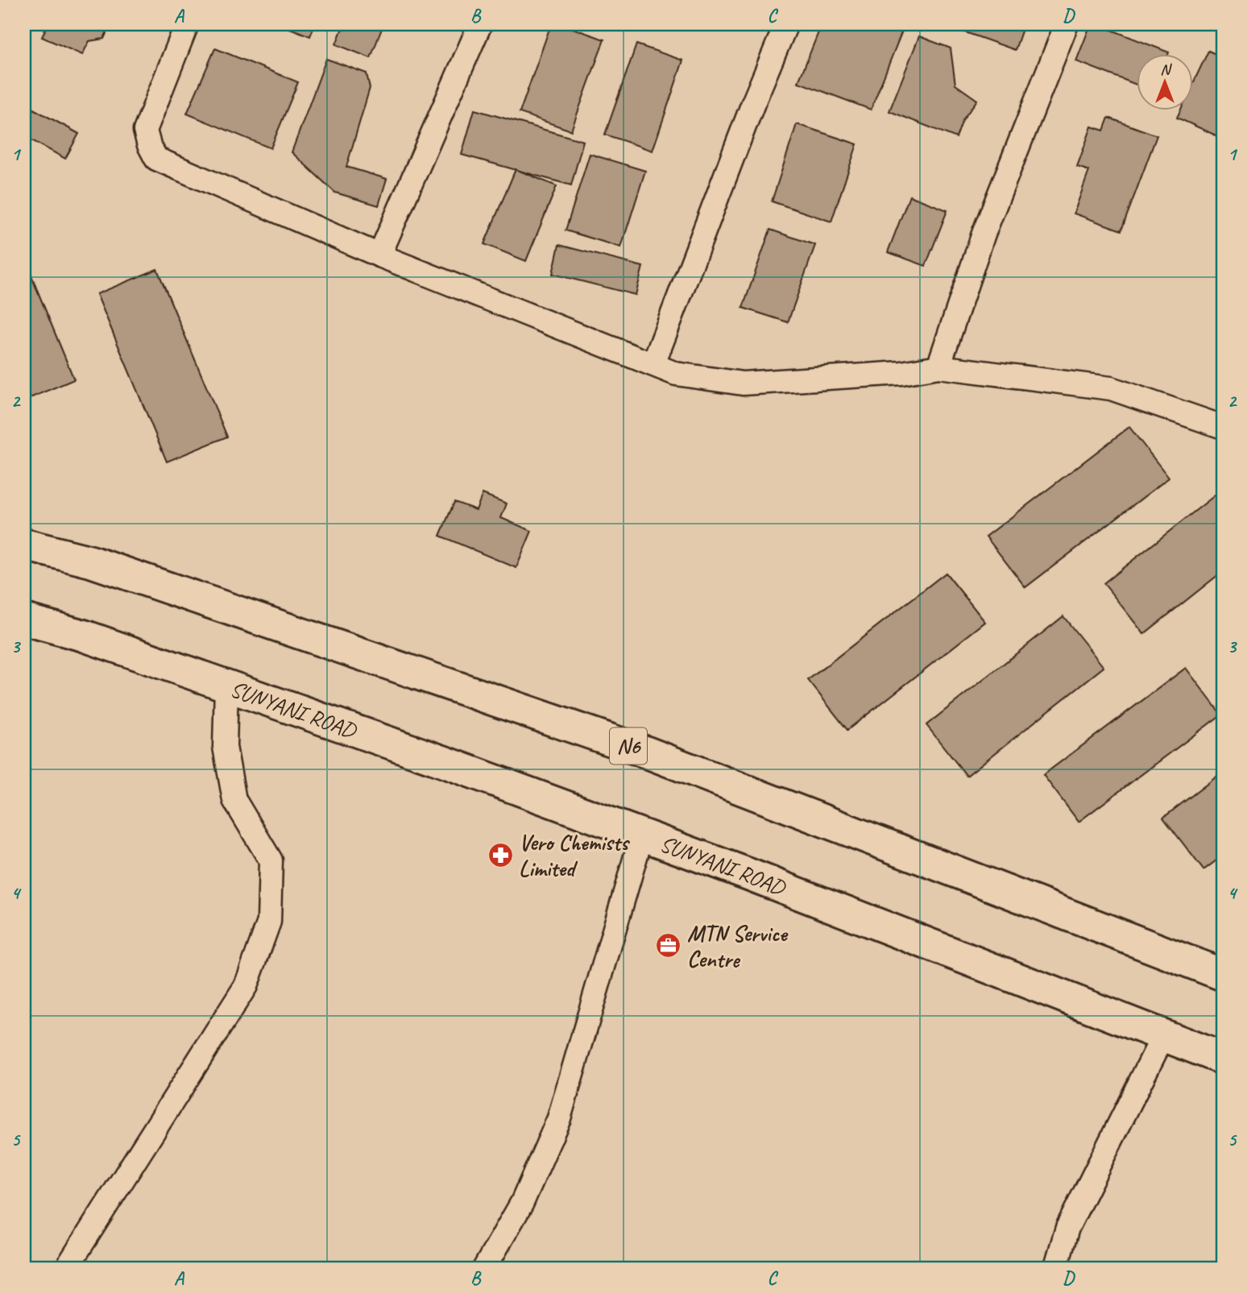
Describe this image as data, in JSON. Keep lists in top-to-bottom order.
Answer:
{
  "streets": {
    "main road": ["SUNYANI ROAD", "N6"]
  },
  "places": {
    "pharmacy": ["Vero Chemists Limited"],
    "office": ["MTN Service Centre"]
  },
  "north": "top",
  "grid": {
    "columns": [
      "A",
      "B",
      "C",
      "D"
    ],
    "rows": [
      "1",
      "2",
      "3",
      "4",
      "5"
    ]
  }
}
